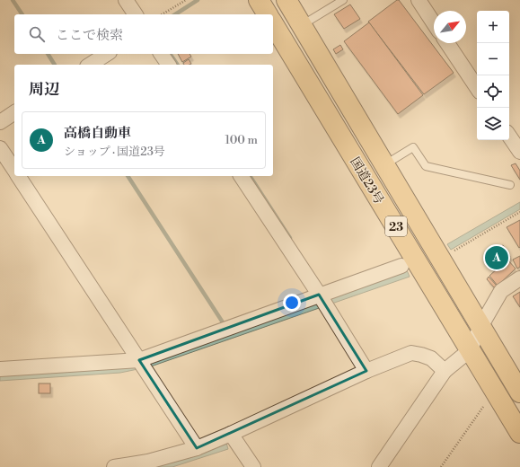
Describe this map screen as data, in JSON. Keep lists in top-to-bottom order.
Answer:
{
  "streets": {
    "highway": ["国道23号", "23"]
  },
  "north": "top right",
  "page": {
    "map_buttons": ["+", "−"],
    "search": "ここで検索",
    "heading": "周辺",
    "list": [
      {
        "mark": "A",
        "name": "高橋自動車",
        "note": "ショップ · 国道23号",
        "value": "100 m"
      }
    ],
    "pins": "A"
  }
}
